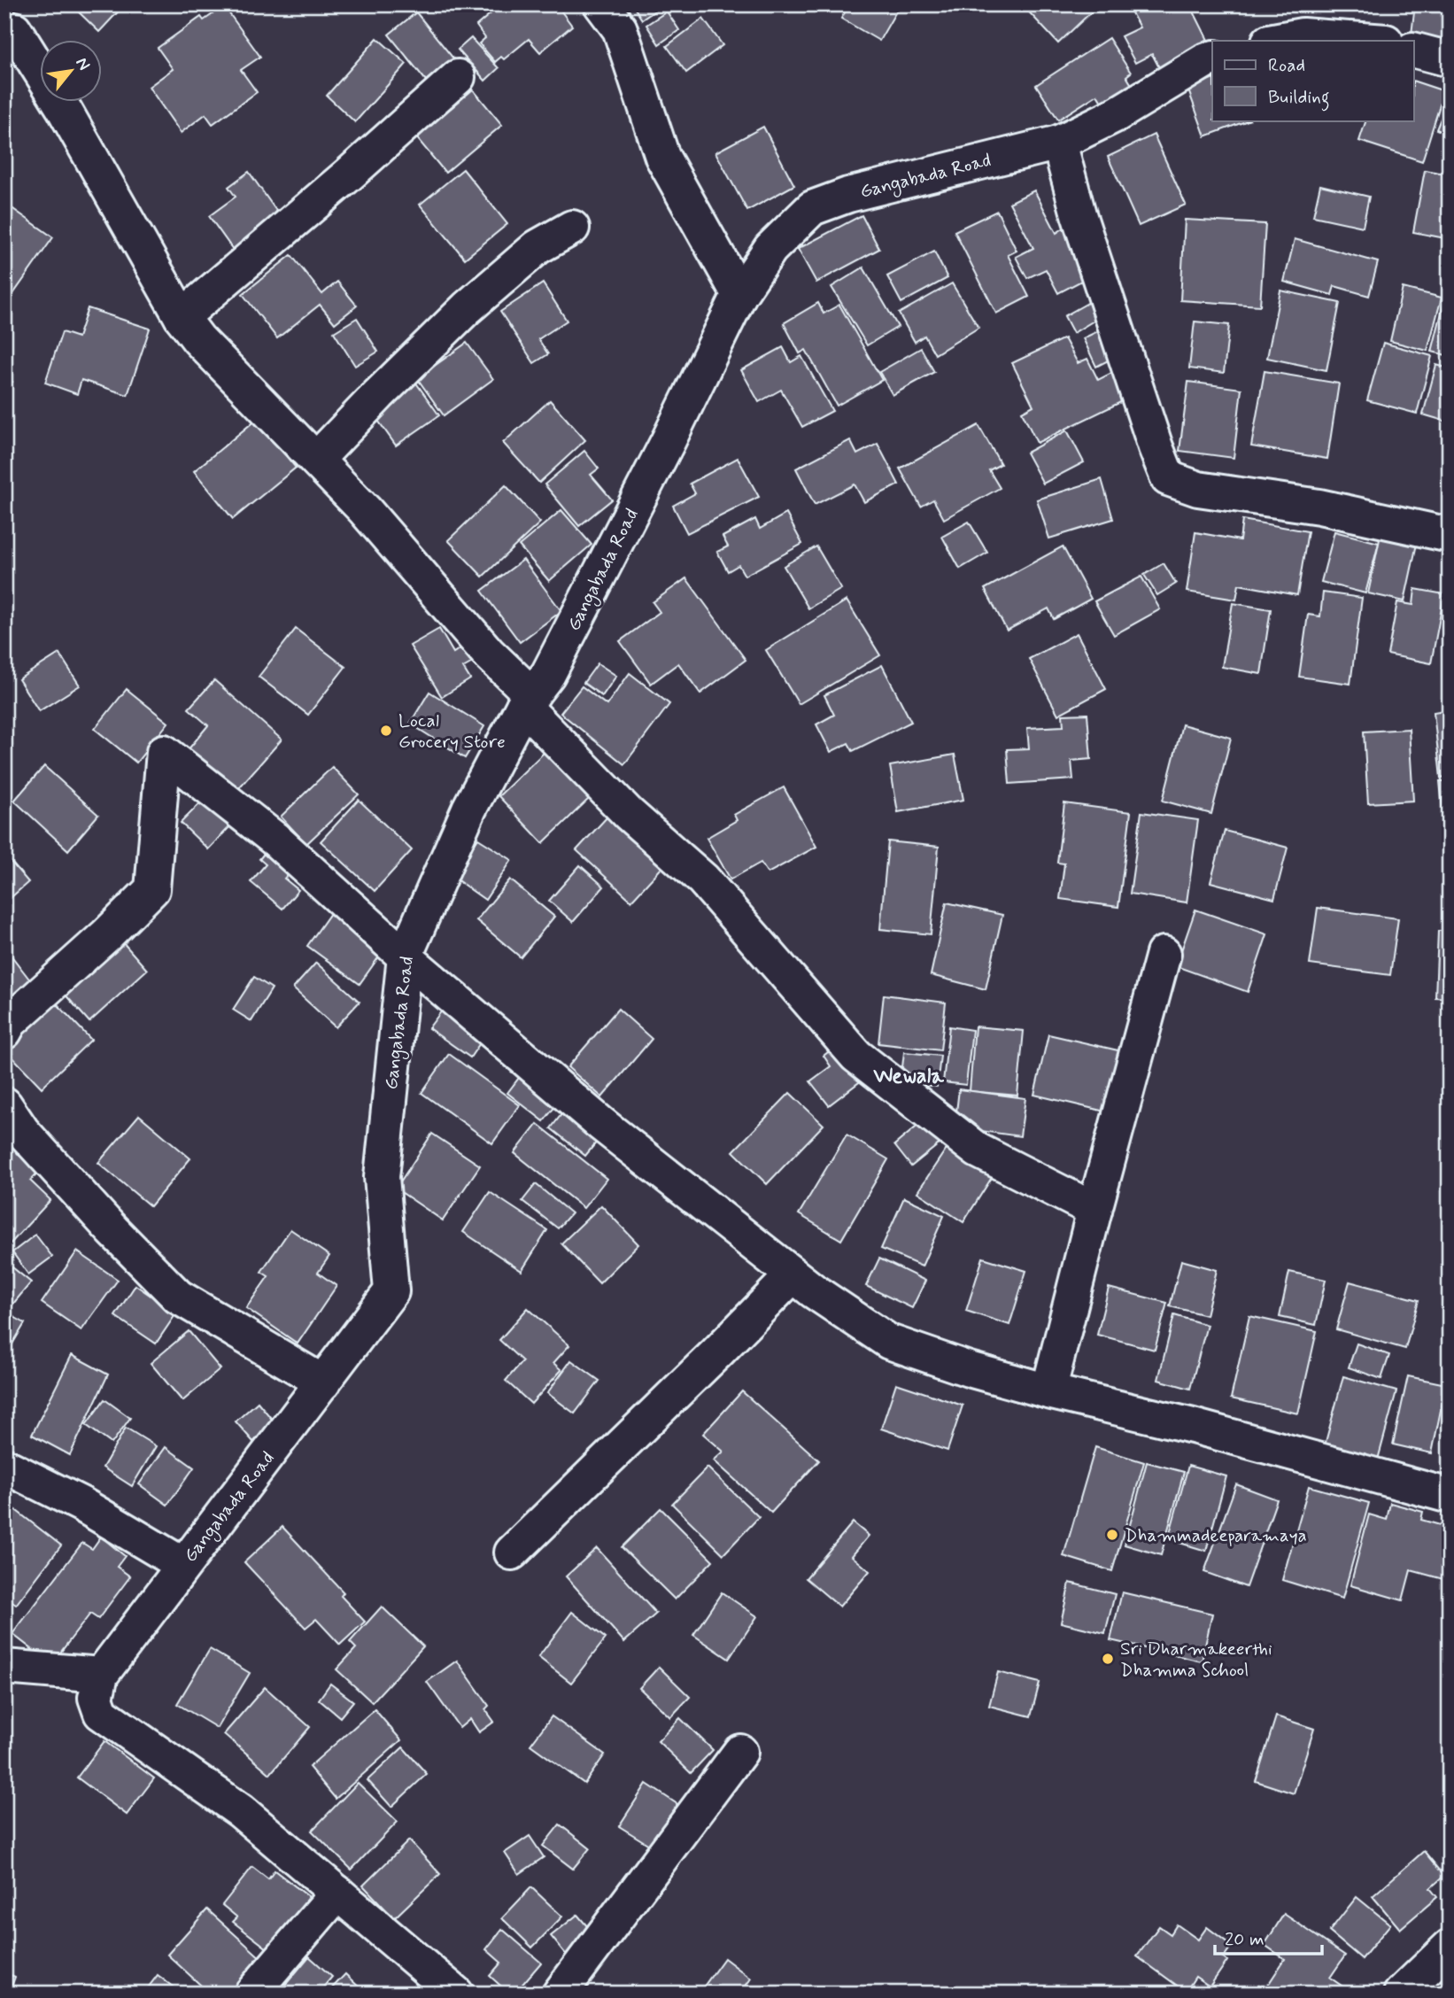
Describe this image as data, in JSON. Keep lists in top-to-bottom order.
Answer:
{
  "streets": {
    "street": ["Gangabada Road"]
  },
  "districts": ["Wewala"],
  "places": ["Local Grocery Store", "Dhammadeeparamaya", "Sri Dharmakeerthi Dhamma School"],
  "legend": ["Road", "Building"],
  "scale_bar": "20 m",
  "north": "top right"
}
